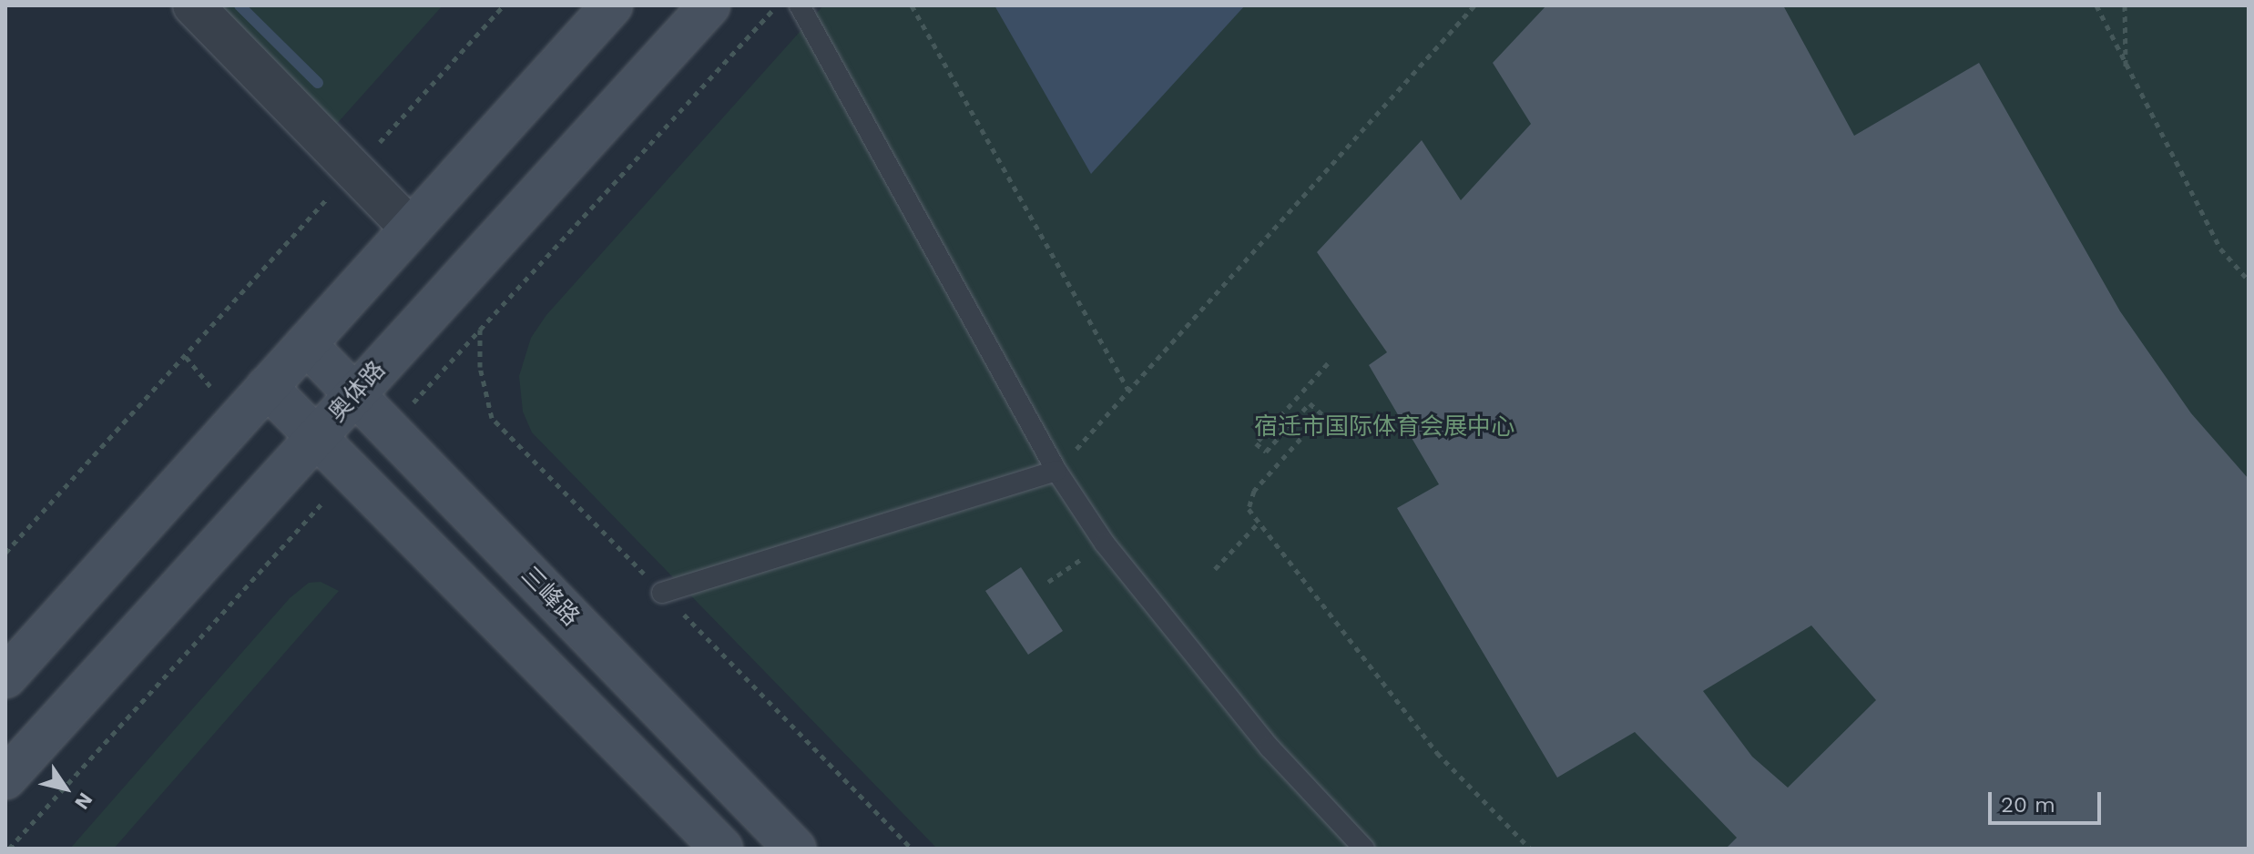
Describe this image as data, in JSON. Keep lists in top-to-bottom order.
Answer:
{
  "streets": {
    "main road": ["奥体路", "三峰路"]
  },
  "crossings": [
    ["奥体路", "三峰路"]
  ],
  "parks": ["宿迁市国际体育会展中心"],
  "scale_bar": "20 m",
  "north": "bottom right"
}
